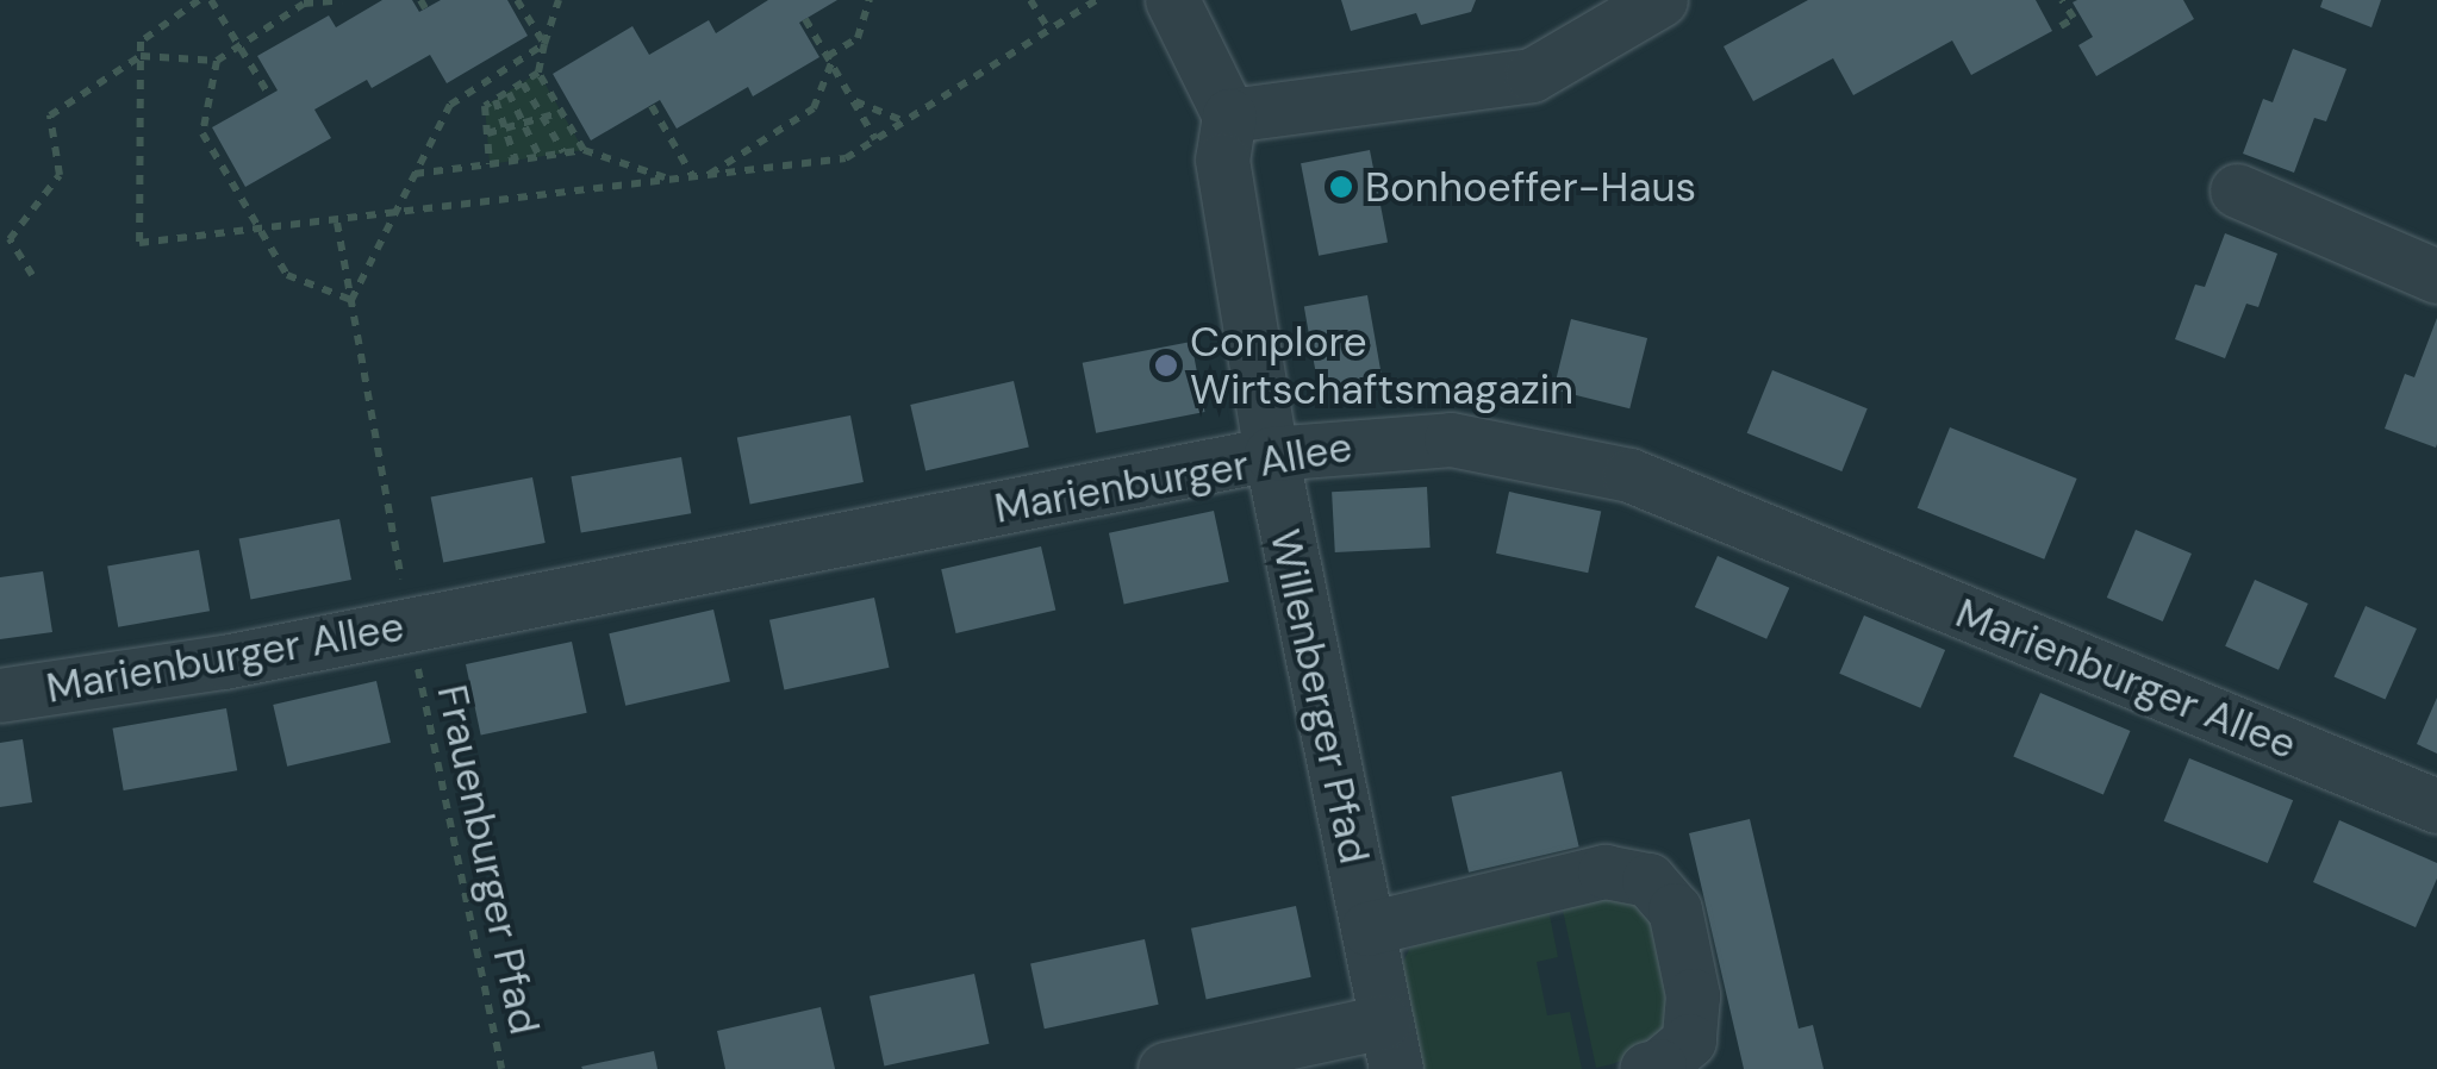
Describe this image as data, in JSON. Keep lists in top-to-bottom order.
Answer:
{
  "streets": {
    "street": ["Marienburger Allee", "Willenberger Pfad"],
    "path": ["Frauenburger Pfad"]
  },
  "crossings": [
    ["Marienburger Allee", "Willenberger Pfad"],
    ["Marienburger Allee", "Frauenburger Pfad"]
  ],
  "places": ["Bonhoeffer-Haus", "Conplore Wirtschaftsmagazin"]
}
